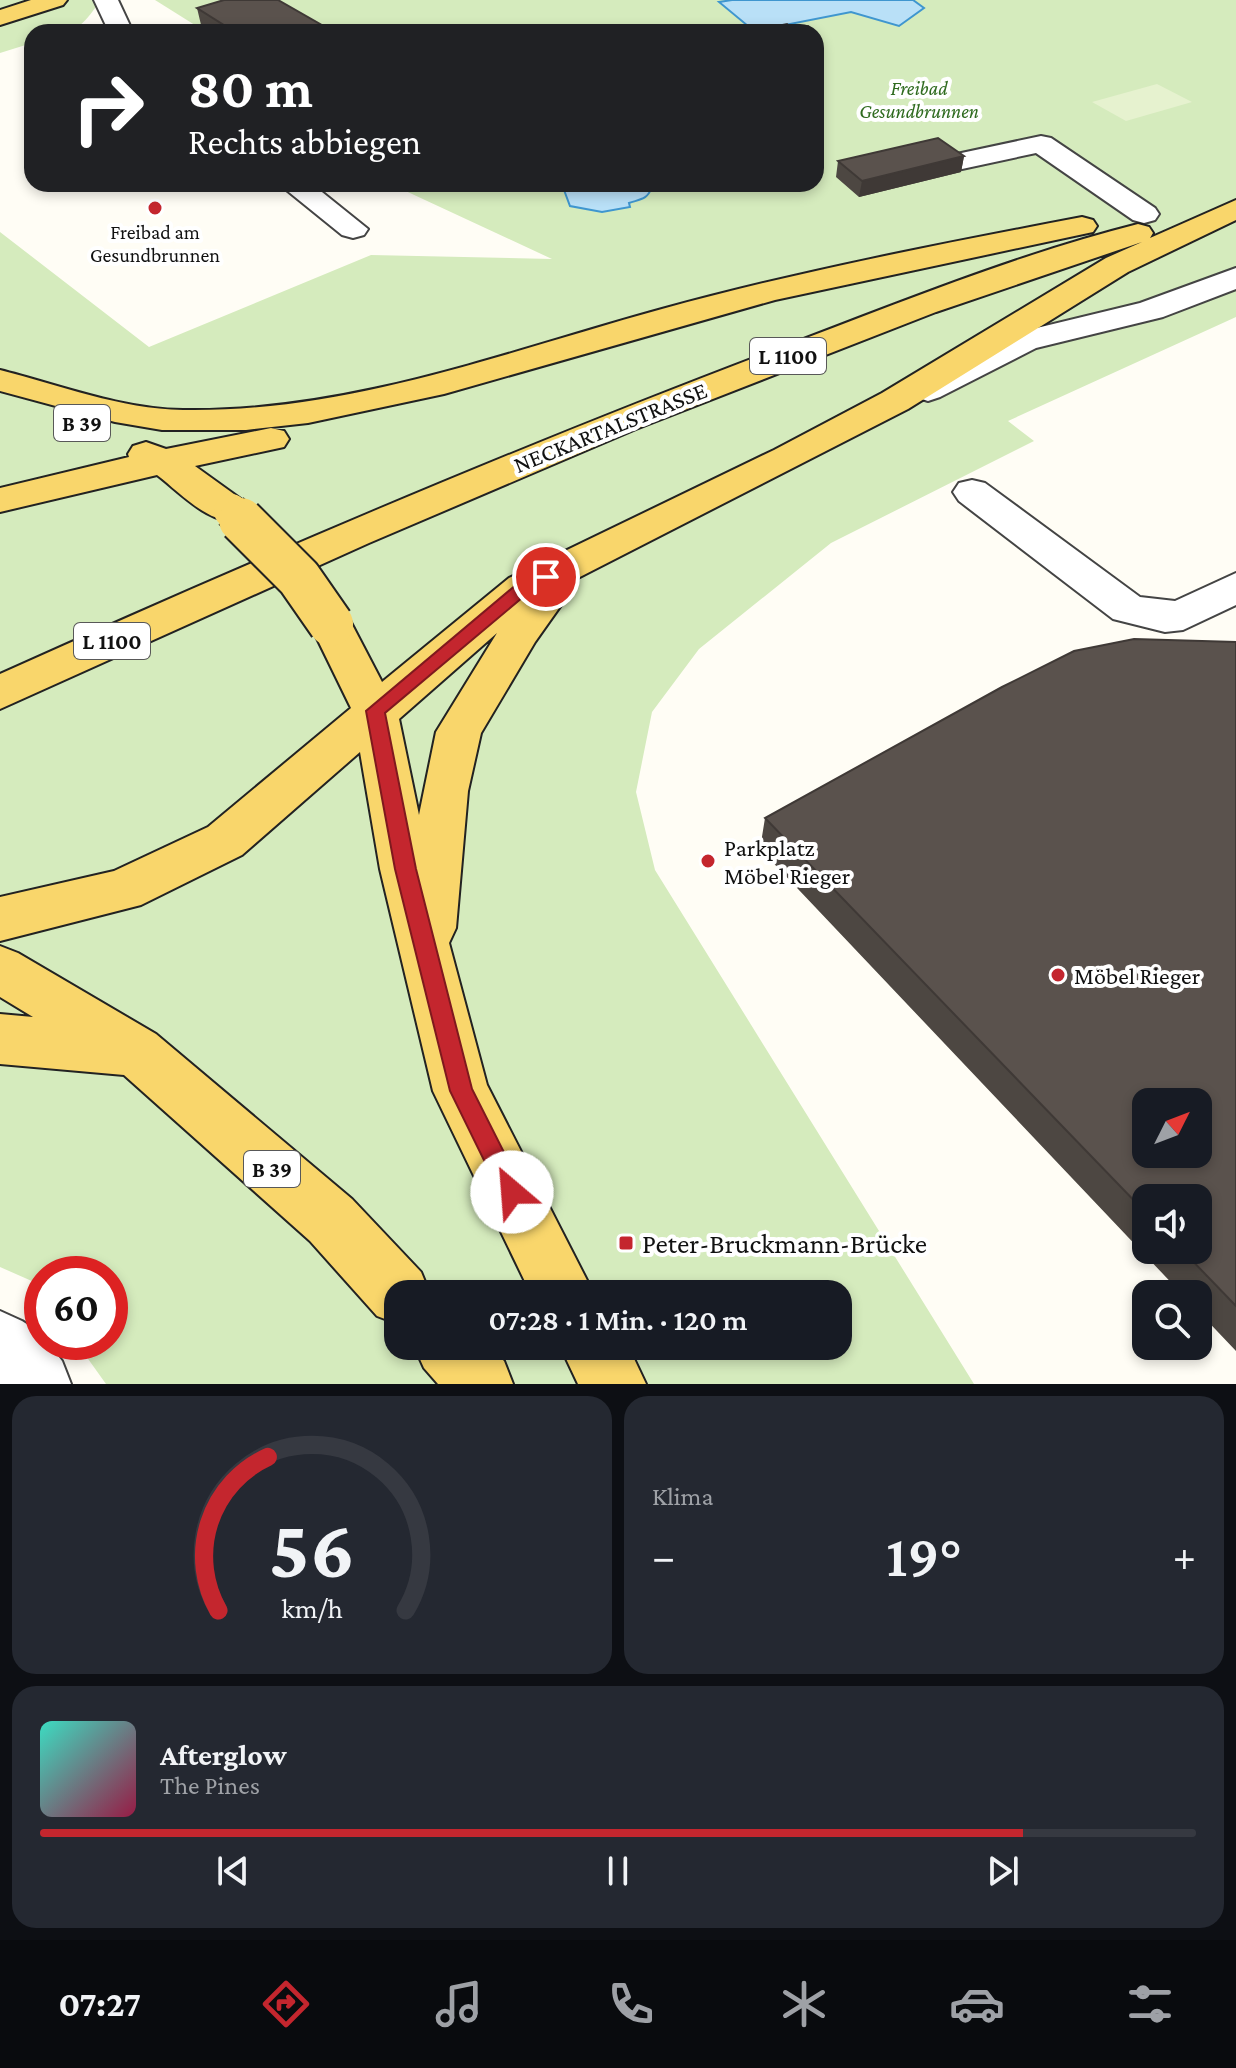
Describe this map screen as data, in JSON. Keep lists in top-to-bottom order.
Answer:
{
  "streets": {
    "main road": ["L 1100", "B 39", "NECKARTALSTRASSE"]
  },
  "parks": ["Freibad Gesundbrunnen"],
  "places": {
    "other": ["Freibad am Gesundbrunnen", "Parkplatz Möbel Rieger", "Möbel Rieger"],
    "transit": ["Peter-Bruckmann-Brücke"]
  },
  "north": "top right",
  "page": {
    "turn": ["80 m", "Rechts abbiegen"],
    "limit": "60",
    "trip": "07:28 · 1 Min. · 120 m",
    "tile": "Klima",
    "heat": ["−", "19°", "+"],
    "song": ["Afterglow", "The Pines"],
    "tabs": "07:27",
    "gauge": ["56", "km/h"]
  }
}
